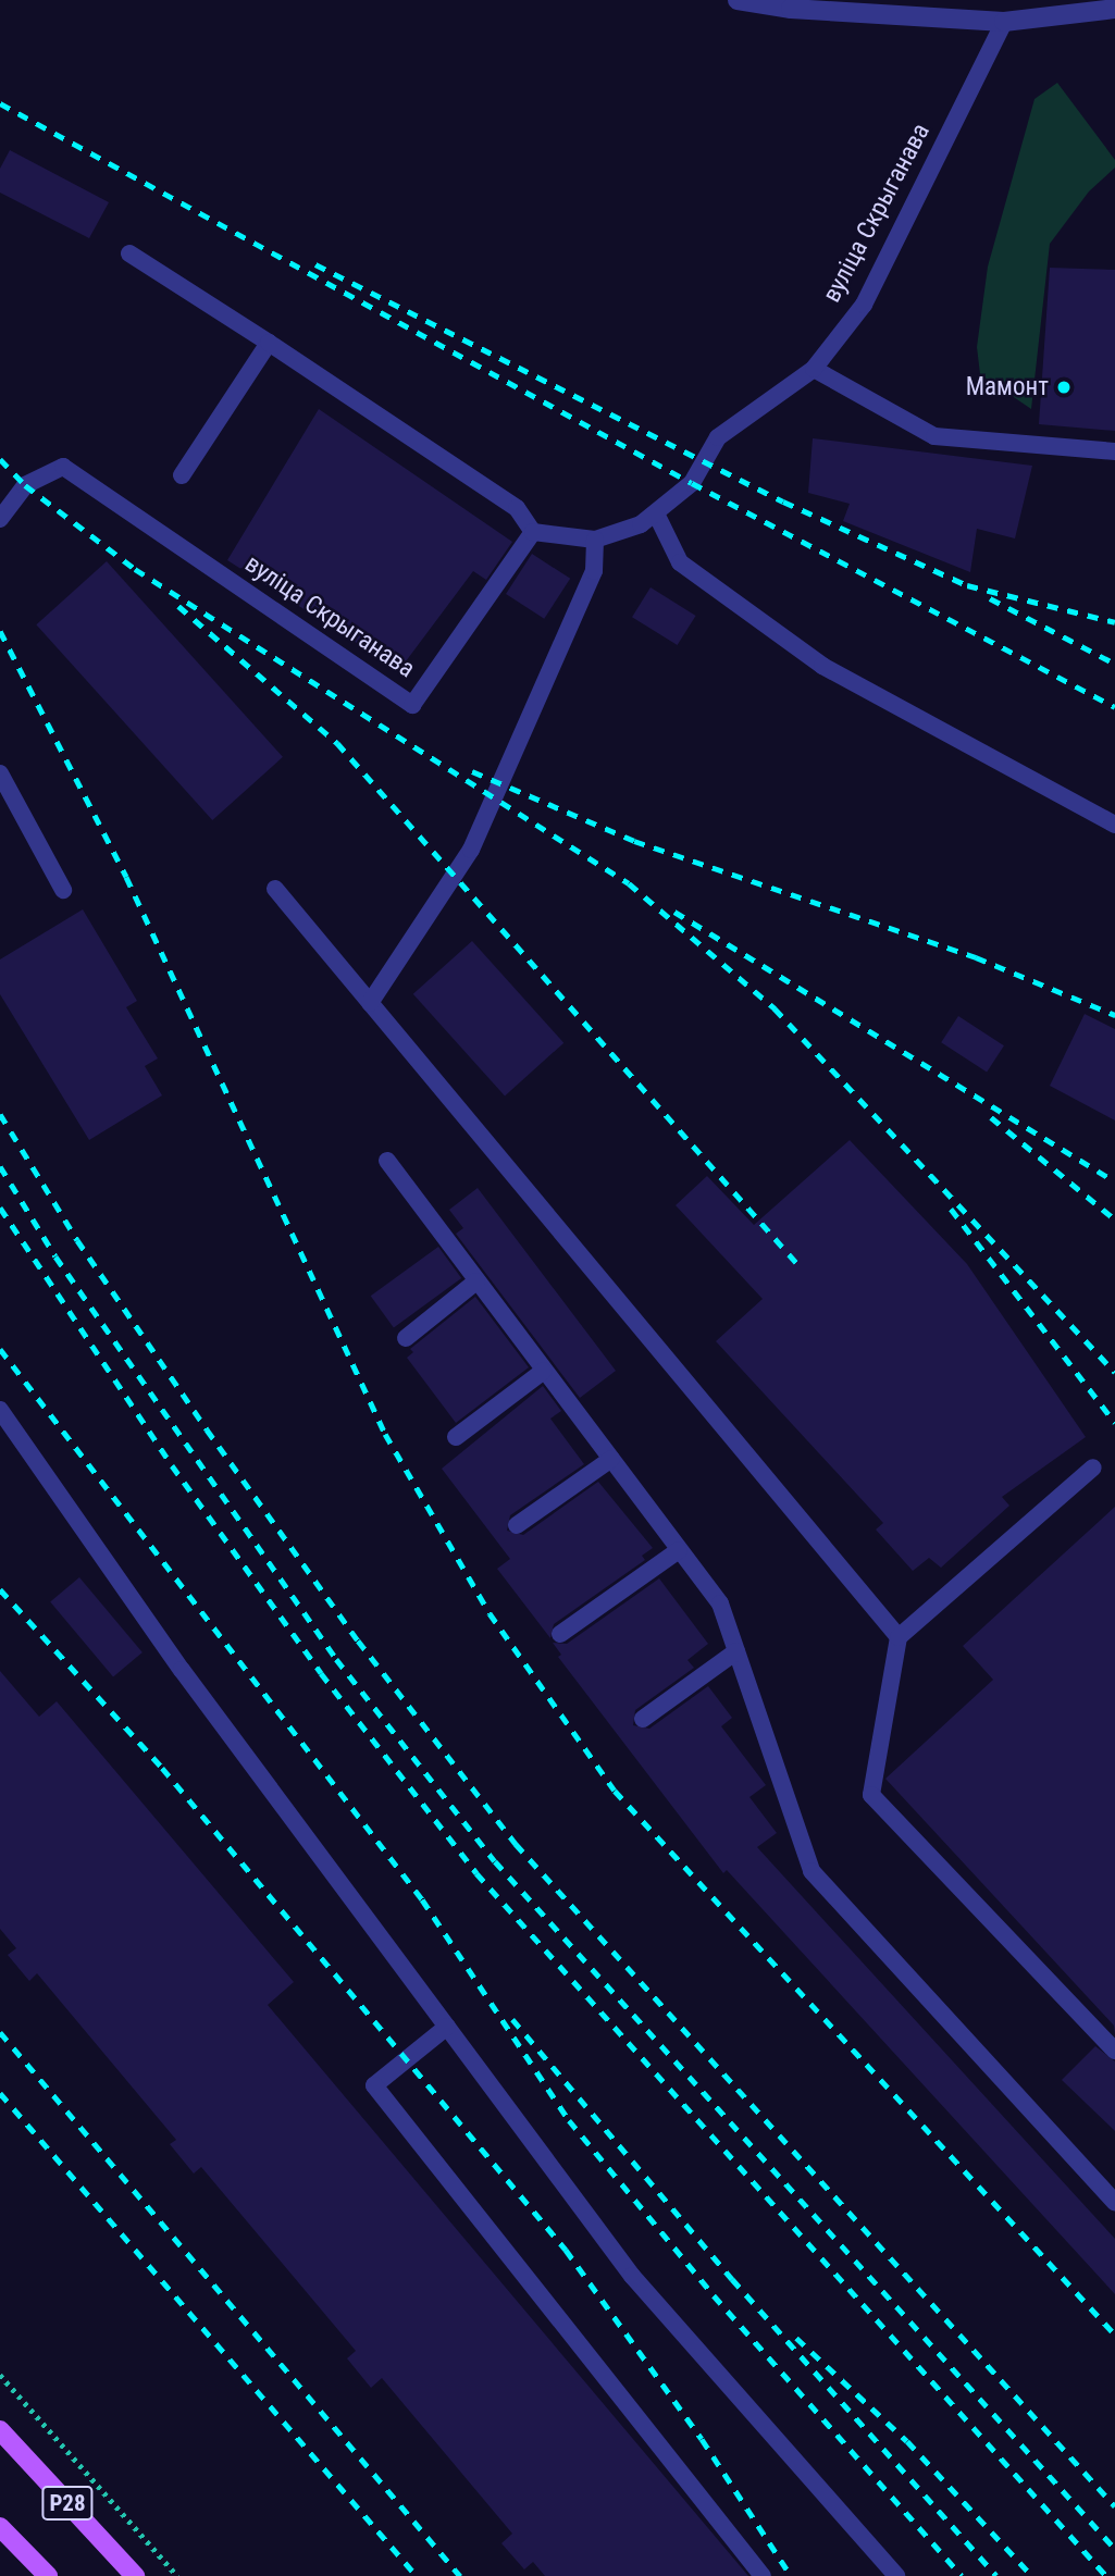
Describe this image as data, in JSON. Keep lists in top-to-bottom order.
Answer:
{
  "streets": {
    "main road": ["Р28"],
    "lane": ["вуліца Скрыганава"]
  },
  "places": ["Мамонт"]
}
